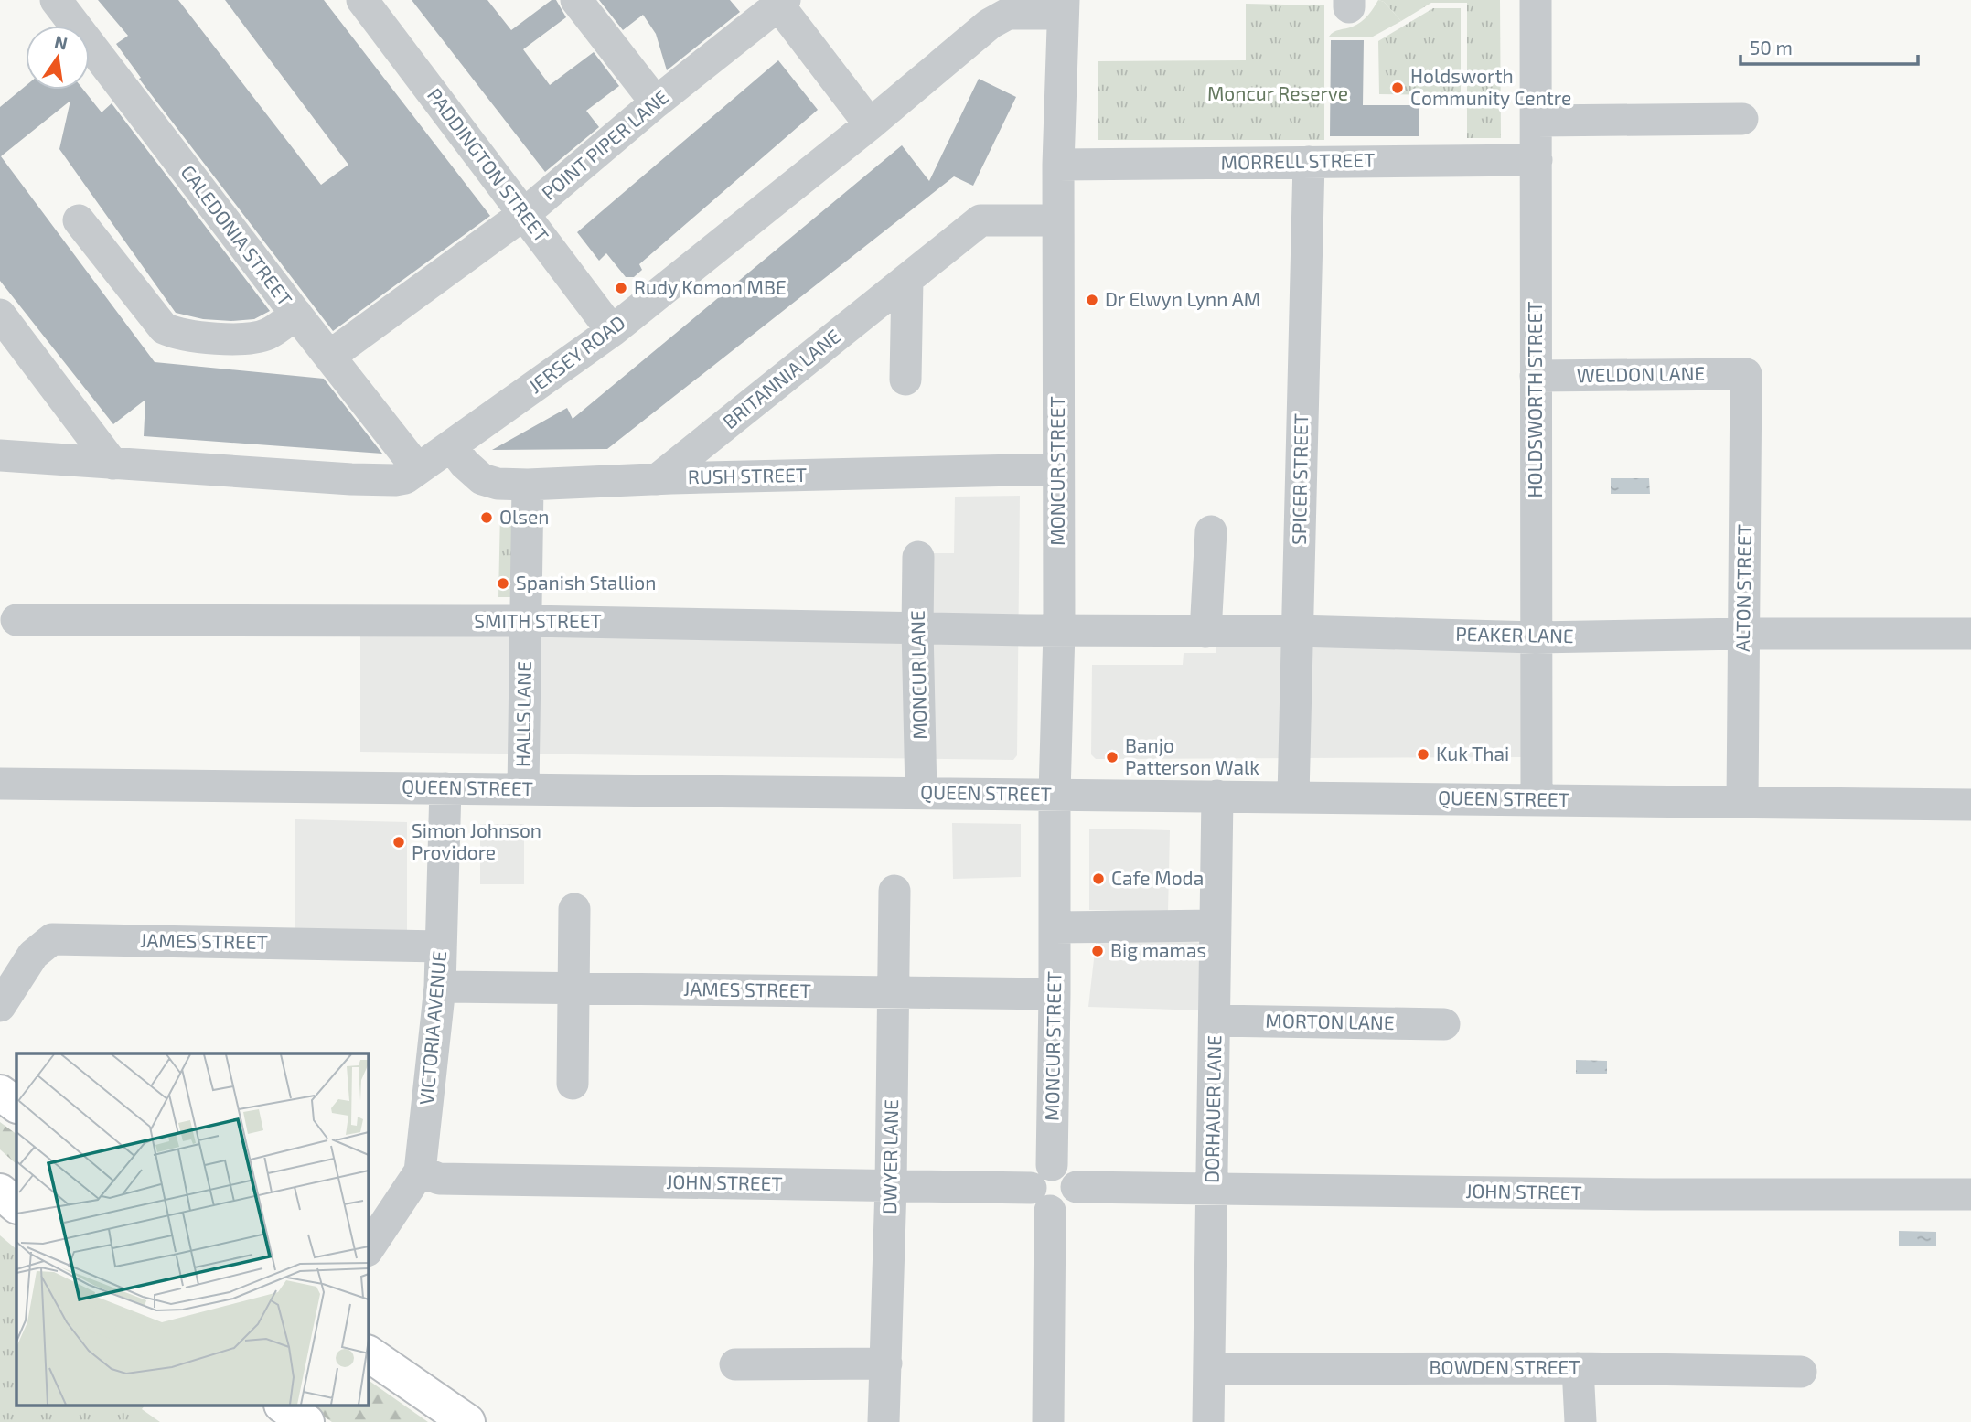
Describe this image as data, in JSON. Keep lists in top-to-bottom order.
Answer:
{
  "streets": {
    "street": [
      "POINT PIPER LANE",
      "MORRELL STREET",
      "PADDINGTON STREET",
      "CALEDONIA STREET",
      "JERSEY ROAD",
      "WELDON LANE",
      "BRITANNIA LANE",
      "HOLDSWORTH STREET",
      "MONCUR STREET",
      "RUSH STREET",
      "SPICER STREET",
      "ALTON STREET",
      "SMITH STREET",
      "PEAKER LANE",
      "MONCUR LANE",
      "HALLS LANE",
      "QUEEN STREET",
      "JAMES STREET",
      "MORTON LANE",
      "VICTORIA AVENUE",
      "DORHAUER LANE",
      "DWYER LANE",
      "JOHN STREET",
      "BOWDEN STREET"
    ]
  },
  "crossings": [
    ["POINT PIPER LANE", "PADDINGTON STREET"],
    ["POINT PIPER LANE", "CALEDONIA STREET"],
    ["MORRELL STREET", "HOLDSWORTH STREET"],
    ["MORRELL STREET", "MONCUR STREET"],
    ["MORRELL STREET", "SPICER STREET"],
    ["PADDINGTON STREET", "JERSEY ROAD"],
    ["CALEDONIA STREET", "JERSEY ROAD"],
    ["JERSEY ROAD", "MONCUR STREET"],
    ["JERSEY ROAD", "RUSH STREET"],
    ["WELDON LANE", "HOLDSWORTH STREET"],
    ["WELDON LANE", "ALTON STREET"],
    ["BRITANNIA LANE", "MONCUR STREET"],
    ["BRITANNIA LANE", "RUSH STREET"],
    ["HOLDSWORTH STREET", "PEAKER LANE"],
    ["HOLDSWORTH STREET", "QUEEN STREET"],
    ["MONCUR STREET", "RUSH STREET"],
    ["MONCUR STREET", "SMITH STREET"],
    ["MONCUR STREET", "PEAKER LANE"],
    ["MONCUR STREET", "QUEEN STREET"],
    ["MONCUR STREET", "JAMES STREET"],
    ["MONCUR STREET", "JOHN STREET"],
    ["RUSH STREET", "HALLS LANE"],
    ["SPICER STREET", "PEAKER LANE"],
    ["SPICER STREET", "QUEEN STREET"],
    ["ALTON STREET", "PEAKER LANE"],
    ["ALTON STREET", "QUEEN STREET"],
    ["SMITH STREET", "PEAKER LANE"],
    ["SMITH STREET", "MONCUR LANE"],
    ["SMITH STREET", "HALLS LANE"],
    ["MONCUR LANE", "QUEEN STREET"],
    ["HALLS LANE", "QUEEN STREET"],
    ["QUEEN STREET", "VICTORIA AVENUE"],
    ["QUEEN STREET", "DORHAUER LANE"],
    ["JAMES STREET", "VICTORIA AVENUE"],
    ["JAMES STREET", "DWYER LANE"],
    ["MORTON LANE", "DORHAUER LANE"],
    ["VICTORIA AVENUE", "JOHN STREET"],
    ["DORHAUER LANE", "JOHN STREET"],
    ["DORHAUER LANE", "BOWDEN STREET"],
    ["DWYER LANE", "JOHN STREET"]
  ],
  "parks": ["Moncur Reserve"],
  "places": [
    "Holdsworth Community Centre",
    "Rudy Komon MBE",
    "Dr Elwyn Lynn AM",
    "Olsen",
    "Spanish Stallion",
    "Kuk Thai",
    "Banjo Patterson Walk",
    "Simon Johnson Providore",
    "Cafe Moda",
    "Big mamas"
  ],
  "scale_bar": "50 m",
  "north": "top"
}
